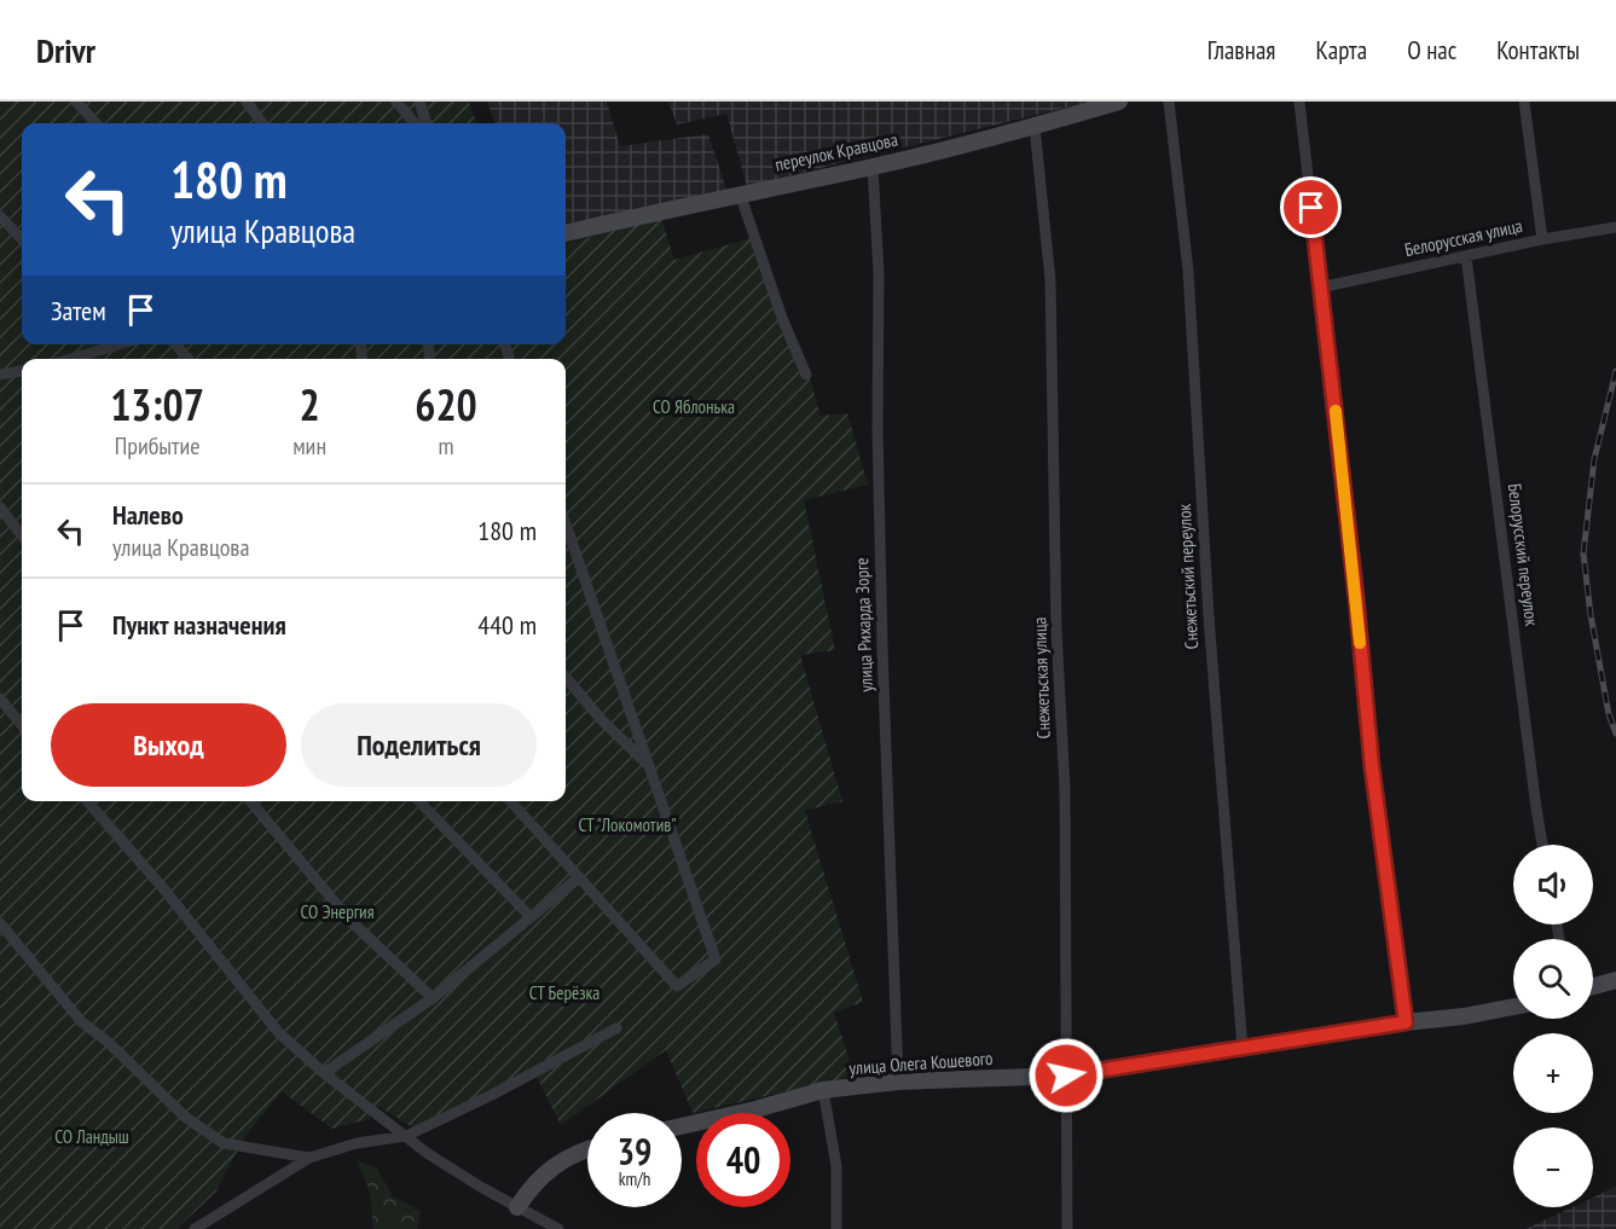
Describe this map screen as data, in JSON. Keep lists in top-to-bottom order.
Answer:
{
  "streets": {
    "street": [
      "переулок Кравцова",
      "Белорусская улица",
      "Белорусский переулок",
      "Снежетьский переулок",
      "улица Рихарда Зорге",
      "Снежетьская улица",
      "улица Олега Кошевого"
    ]
  },
  "crossings": [
    ["переулок Кравцова", "улица Рихарда Зорге"],
    ["переулок Кравцова", "Снежетьская улица"],
    ["Белорусская улица", "Белорусский переулок"],
    ["Снежетьский переулок", "улица Олега Кошевого"],
    ["улица Рихарда Зорге", "улица Олега Кошевого"],
    ["Снежетьская улица", "улица Олега Кошевого"]
  ],
  "parks": [
    "СО Яблонька",
    "СТ \"Локомотив\"",
    "СО Энергия",
    "СТ Берёзка",
    "СО Ландыш"
  ],
  "page": {
    "header": "Drivr",
    "nav": [
      "Главная",
      "Карта",
      "О нас",
      "Контакты"
    ],
    "turn": ["180 m", "улица Кравцова"],
    "then": "Затем",
    "eta": [
      "13:07",
      "Прибытие",
      "2",
      "мин",
      "620",
      "m"
    ],
    "list": [
      {
        "name": "Налево",
        "note": "улица Кравцова",
        "value": "180 m"
      },
      {
        "name": "Пункт назначения",
        "value": "440 m"
      }
    ],
    "buttons": ["Выход", "Поделиться"],
    "map_buttons": ["+", "−"],
    "speed": "39 km/h",
    "limit": "40"
  }
}
